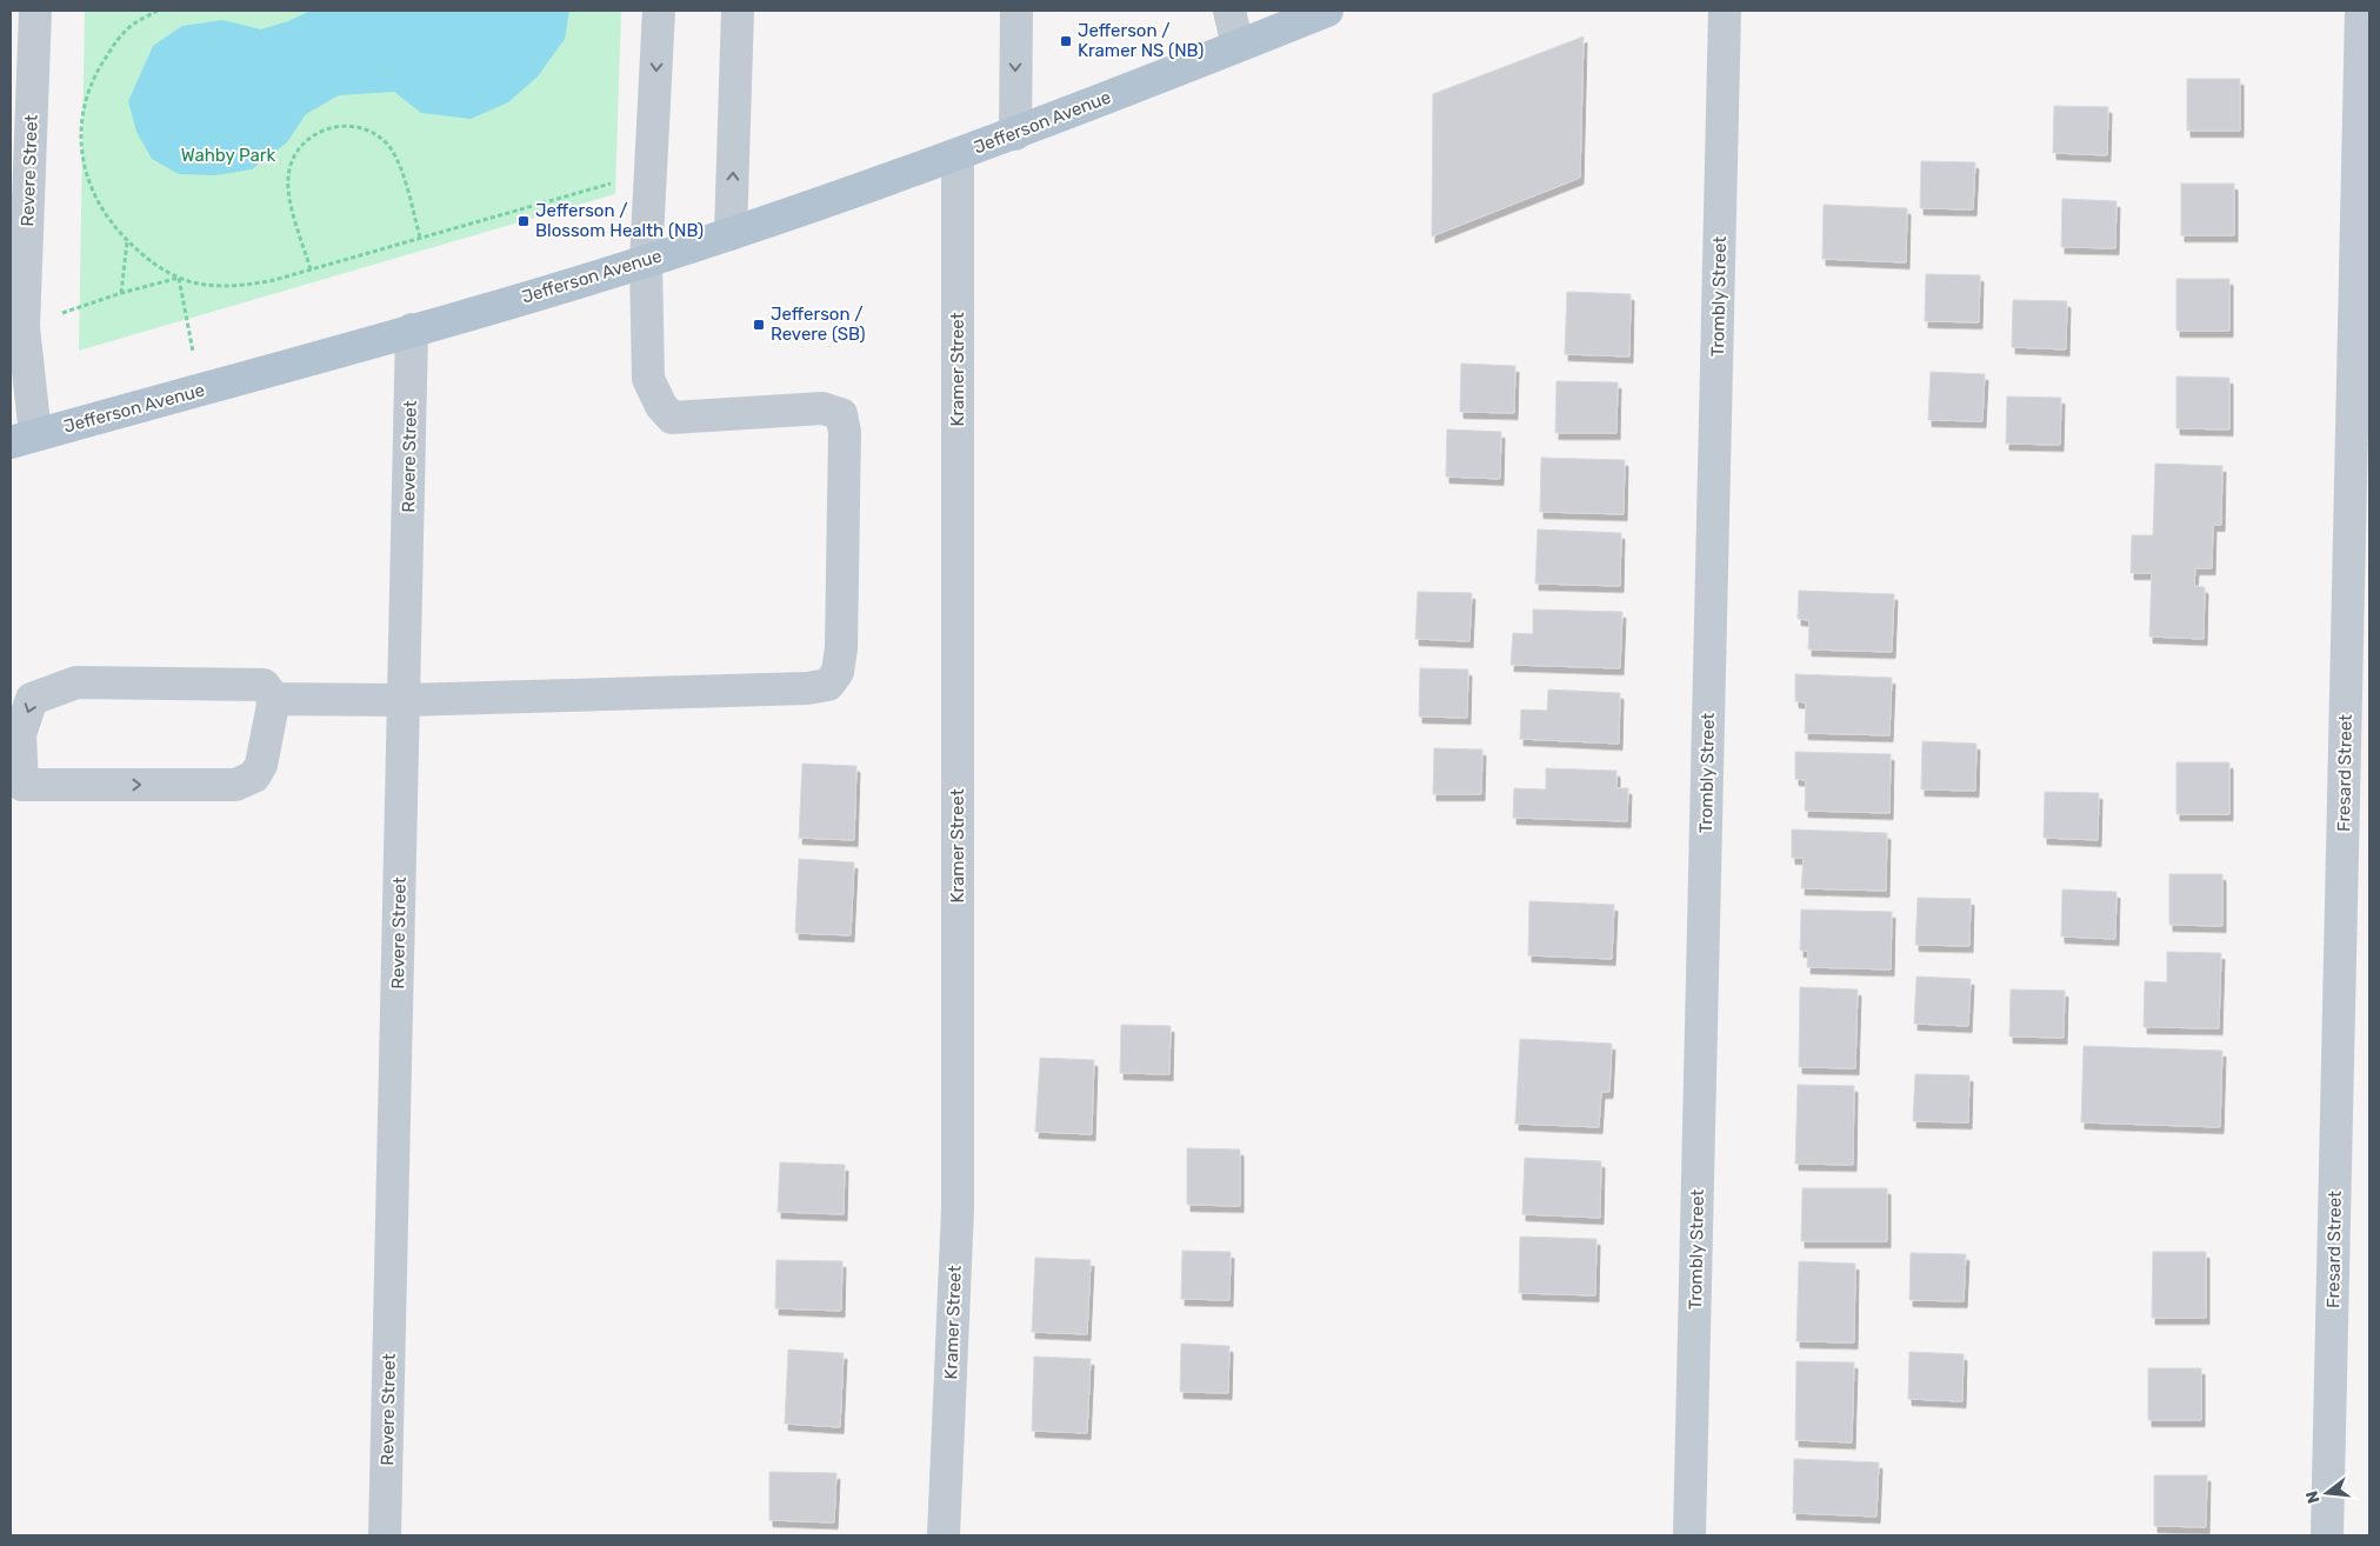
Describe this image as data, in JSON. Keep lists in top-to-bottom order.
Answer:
{
  "streets": {
    "main road": ["Jefferson Avenue"],
    "street": [
      "Revere Street",
      "Trombly Street",
      "Kramer Street",
      "Fresard Street"
    ]
  },
  "crossings": [
    ["Jefferson Avenue", "Revere Street"],
    ["Jefferson Avenue", "Kramer Street"]
  ],
  "parks": ["Wahby Park"],
  "places": {
    "transit": ["Jefferson / Kramer NS (NB)", "Jefferson / Blossom Health (NB)", "Jefferson / Revere (SB)"]
  },
  "north": "left"
}
